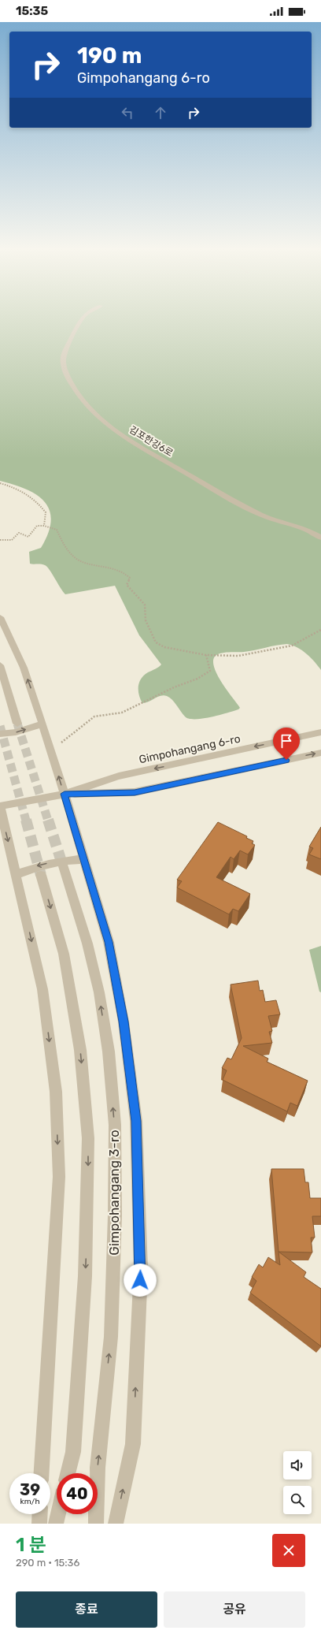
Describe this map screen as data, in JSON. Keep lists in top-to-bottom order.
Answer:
{
  "streets": {
    "street": ["김포한강6로", "Gimpohangang 6-ro", "Gimpohangang 3-ro"]
  },
  "page": {
    "status": "15:35",
    "turn": ["190 m", "Gimpohangang 6-ro"],
    "speed": "39 km/h",
    "limit": "40",
    "heading": ["1 분", "290 m · 15:36"],
    "buttons": ["종료", "공유"]
  }
}
